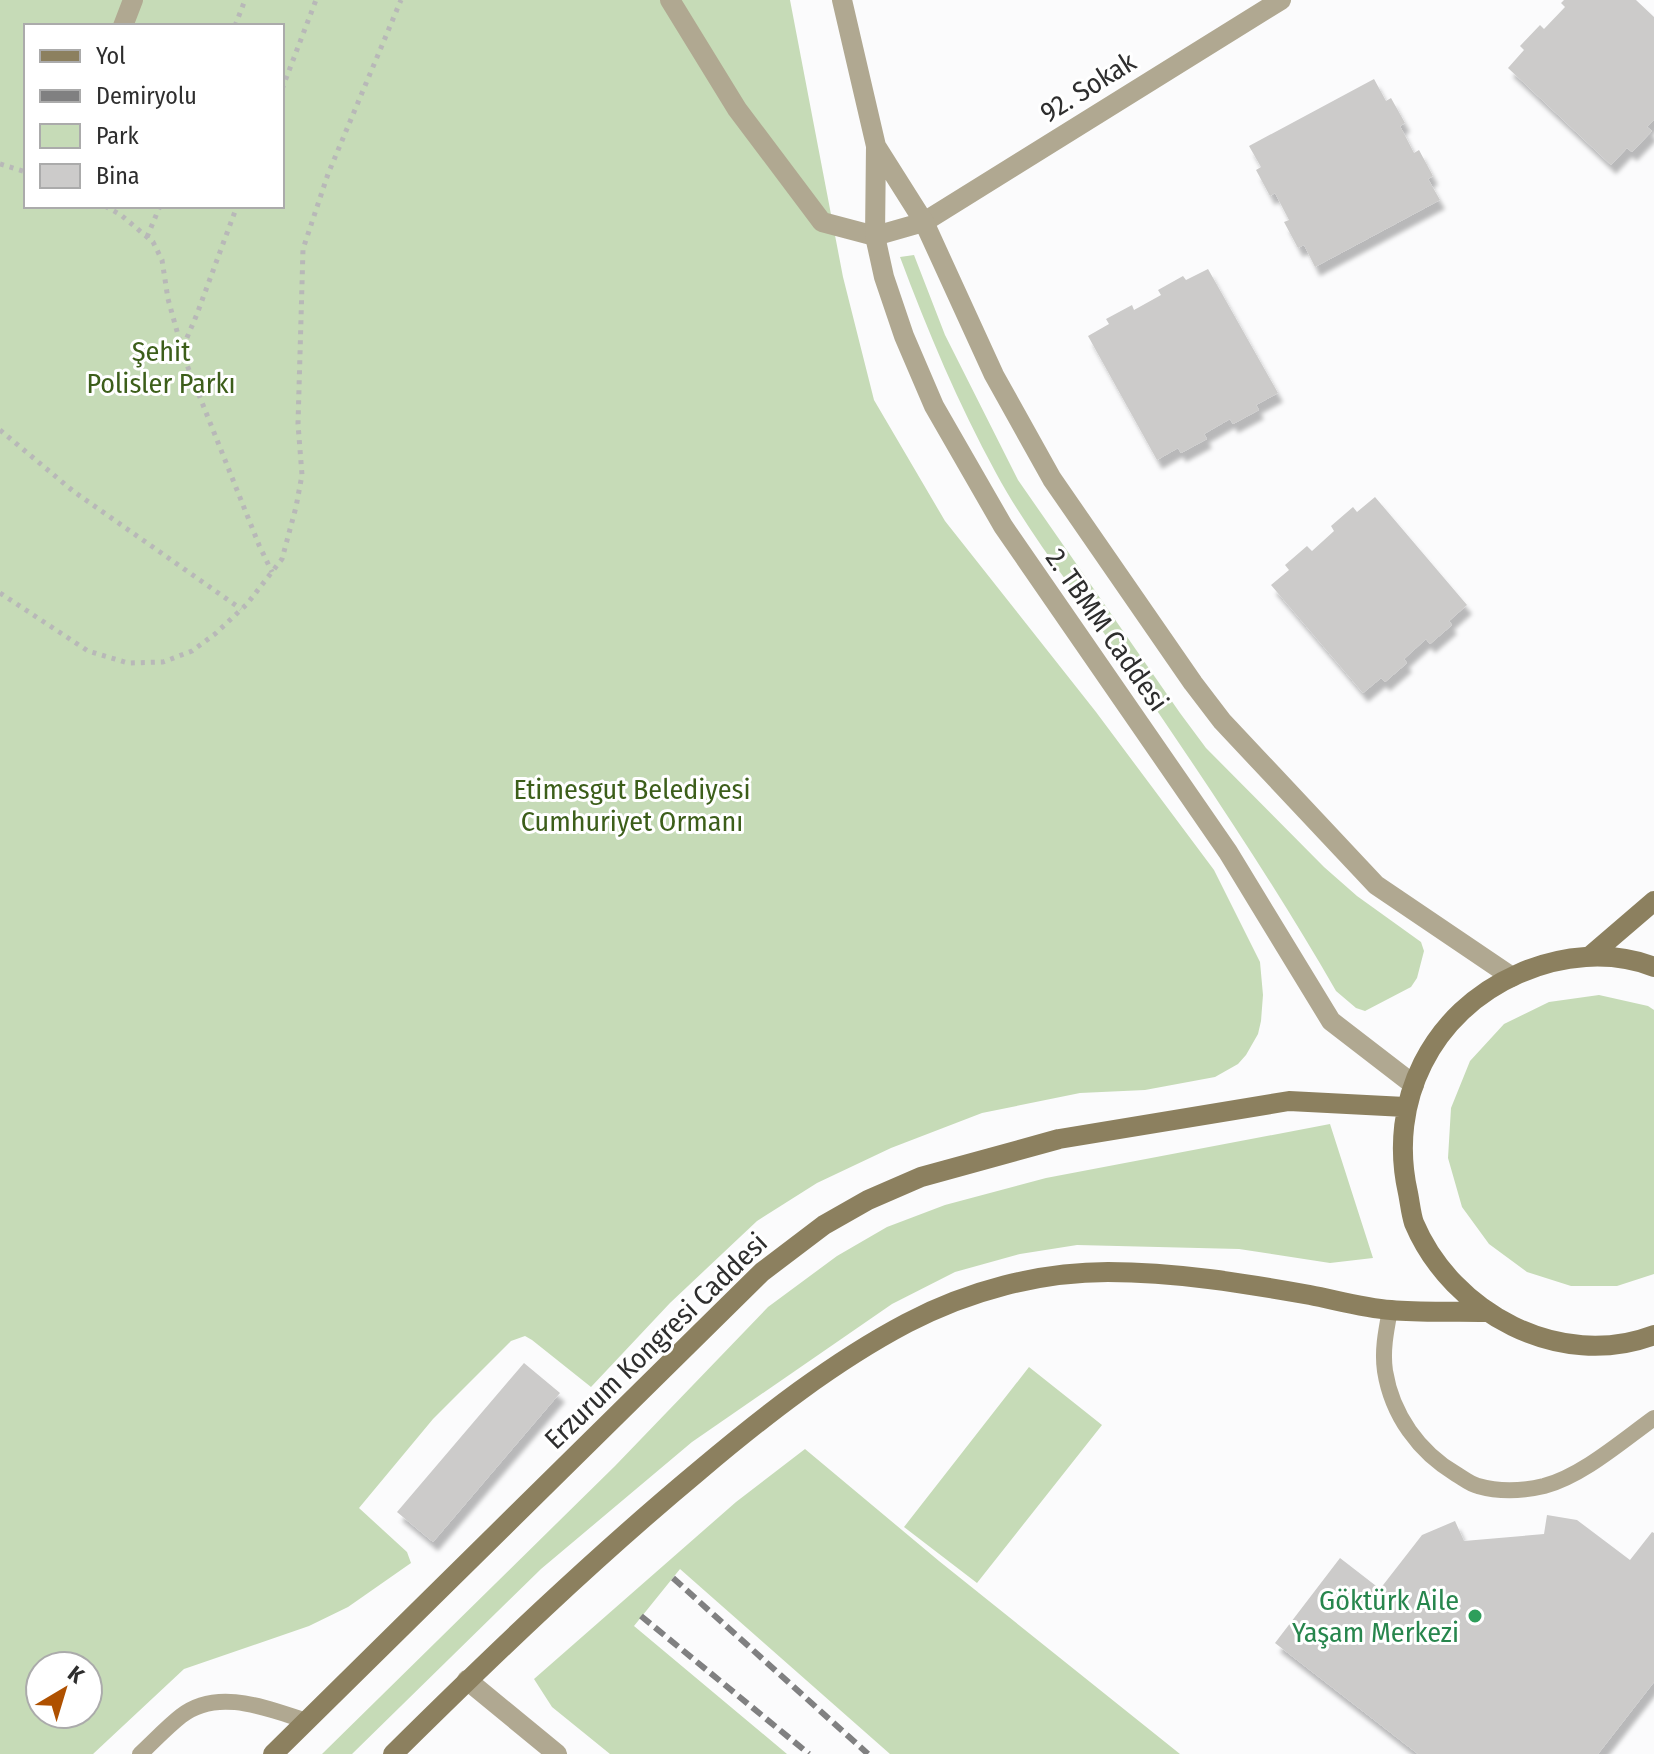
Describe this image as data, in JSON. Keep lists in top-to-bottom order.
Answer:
{
  "streets": {
    "main road": ["Erzurum Kongresi Caddesi"],
    "street": ["92. Sokak", "2. TBMM Caddesi"]
  },
  "crossings": [
    ["92. Sokak", "2. TBMM Caddesi"]
  ],
  "parks": ["Şehit Polisler Parkı", "Etimesgut Belediyesi Cumhuriyet Ormanı"],
  "places": ["Göktürk Aile Yaşam Merkezi"],
  "legend": [
    "Yol",
    "Demiryolu",
    "Park",
    "Bina"
  ],
  "north": "top right"
}
